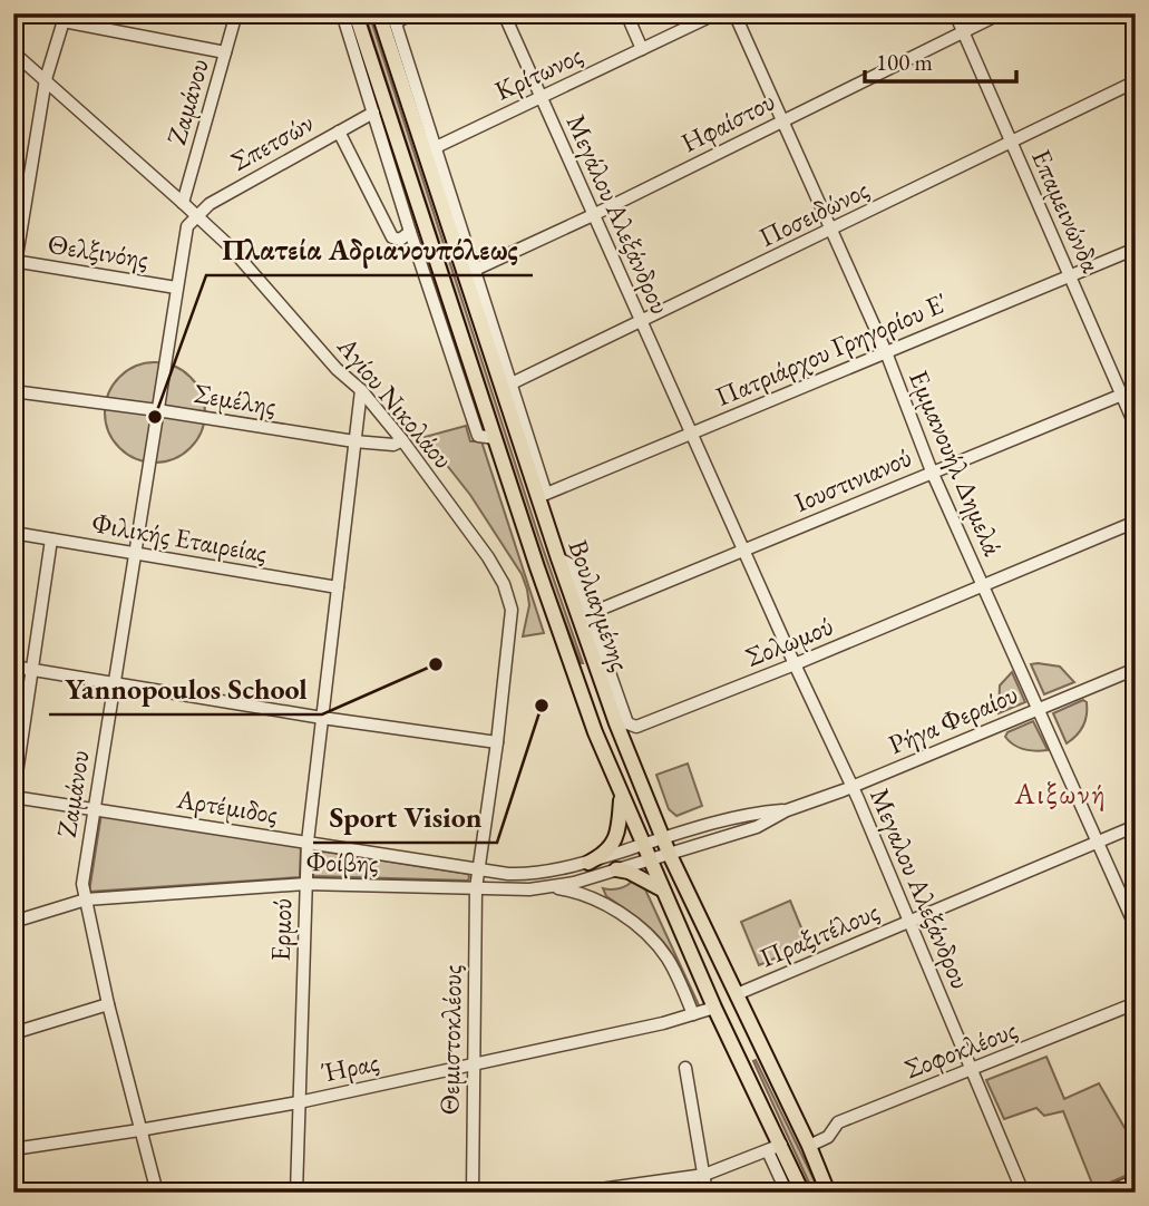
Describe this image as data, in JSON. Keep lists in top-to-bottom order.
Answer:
{
  "streets": {
    "main road": ["Βουλιαγμένης"],
    "street": [
      "Κρίτωνος",
      "Ζαμάνου",
      "Ηφαίστου",
      "Σπετσών",
      "Επαμεινώνδα",
      "Ποσειδώνος",
      "Μεγάλου Αλεξάνδρου",
      "Θελξινόης",
      "Πατριάρχου Γρηγορίου E'",
      "Σεμέλης",
      "Αγίου Νικολάου",
      "Εμμανουήλ Δημελά",
      "Ιουστινιανού",
      "Φιλικής Εταιρείας",
      "Σολωμού",
      "Ρήγα Φεραίου",
      "Αρτέμιδος",
      "Φοίβης",
      "Μεγαλου Αλεξάνδρου",
      "Ερμού",
      "Πραξιτέλους",
      "Θεμιστοκλέους",
      "Σοφοκλέους",
      "Ήρας"
    ]
  },
  "crossings": [
    ["Κρίτωνος", "Μεγάλου Αλεξάνδρου"],
    ["Κρίτωνος", "Βουλιαγμένης"],
    ["Ζαμάνου", "Σπετσών"],
    ["Ζαμάνου", "Θελξινόης"],
    ["Ζαμάνου", "Σεμέλης"],
    ["Ζαμάνου", "Αγίου Νικολάου"],
    ["Ζαμάνου", "Φιλικής Εταιρείας"],
    ["Ζαμάνου", "Αρτέμιδος"],
    ["Ζαμάνου", "Φοίβης"],
    ["Ζαμάνου", "Ήρας"],
    ["Ηφαίστου", "Επαμεινώνδα"],
    ["Ηφαίστου", "Μεγάλου Αλεξάνδρου"],
    ["Ηφαίστου", "Εμμανουήλ Δημελά"],
    ["Σπετσών", "Αγίου Νικολάου"],
    ["Επαμεινώνδα", "Ποσειδώνος"],
    ["Επαμεινώνδα", "Πατριάρχου Γρηγορίου E'"],
    ["Επαμεινώνδα", "Ιουστινιανού"],
    ["Ποσειδώνος", "Μεγάλου Αλεξάνδρου"],
    ["Ποσειδώνος", "Πατριάρχου Γρηγορίου E'"],
    ["Ποσειδώνος", "Εμμανουήλ Δημελά"],
    ["Μεγάλου Αλεξάνδρου", "Πατριάρχου Γρηγορίου E'"],
    ["Μεγάλου Αλεξάνδρου", "Μεγαλου Αλεξάνδρου"],
    ["Πατριάρχου Γρηγορίου E'", "Εμμανουήλ Δημελά"],
    ["Πατριάρχου Γρηγορίου E'", "Μεγαλου Αλεξάνδρου"],
    ["Σεμέλης", "Αγίου Νικολάου"],
    ["Σεμέλης", "Ερμού"],
    ["Αγίου Νικολάου", "Αρτέμιδος"],
    ["Αγίου Νικολάου", "Φοίβης"],
    ["Αγίου Νικολάου", "Ερμού"],
    ["Αγίου Νικολάου", "Θεμιστοκλέους"],
    ["Εμμανουήλ Δημελά", "Ιουστινιανού"],
    ["Εμμανουήλ Δημελά", "Σολωμού"],
    ["Εμμανουήλ Δημελά", "Ρήγα Φεραίου"],
    ["Εμμανουήλ Δημελά", "Πραξιτέλους"],
    ["Ιουστινιανού", "Σολωμού"],
    ["Ιουστινιανού", "Μεγαλου Αλεξάνδρου"],
    ["Φιλικής Εταιρείας", "Ερμού"],
    ["Βουλιαγμένης", "Σολωμού"],
    ["Βουλιαγμένης", "Ρήγα Φεραίου"],
    ["Βουλιαγμένης", "Αρτέμιδος"],
    ["Βουλιαγμένης", "Φοίβης"],
    ["Βουλιαγμένης", "Πραξιτέλους"],
    ["Βουλιαγμένης", "Σοφοκλέους"],
    ["Βουλιαγμένης", "Ήρας"],
    ["Σολωμού", "Μεγαλου Αλεξάνδρου"],
    ["Ρήγα Φεραίου", "Αρτέμιδος"],
    ["Ρήγα Φεραίου", "Φοίβης"],
    ["Ρήγα Φεραίου", "Μεγαλου Αλεξάνδρου"],
    ["Αρτέμιδος", "Ερμού"],
    ["Φοίβης", "Ερμού"],
    ["Φοίβης", "Θεμιστοκλέους"],
    ["Μεγαλου Αλεξάνδρου", "Πραξιτέλους"],
    ["Μεγαλου Αλεξάνδρου", "Σοφοκλέους"],
    ["Ερμού", "Ήρας"],
    ["Θεμιστοκλέους", "Ήρας"]
  ],
  "districts": ["Αιξωνή"],
  "places": ["Πλατεία Αδριανουπόλεως", "Yannopoulos School", "Sport Vision"],
  "scale_bar": "100 m"
}
